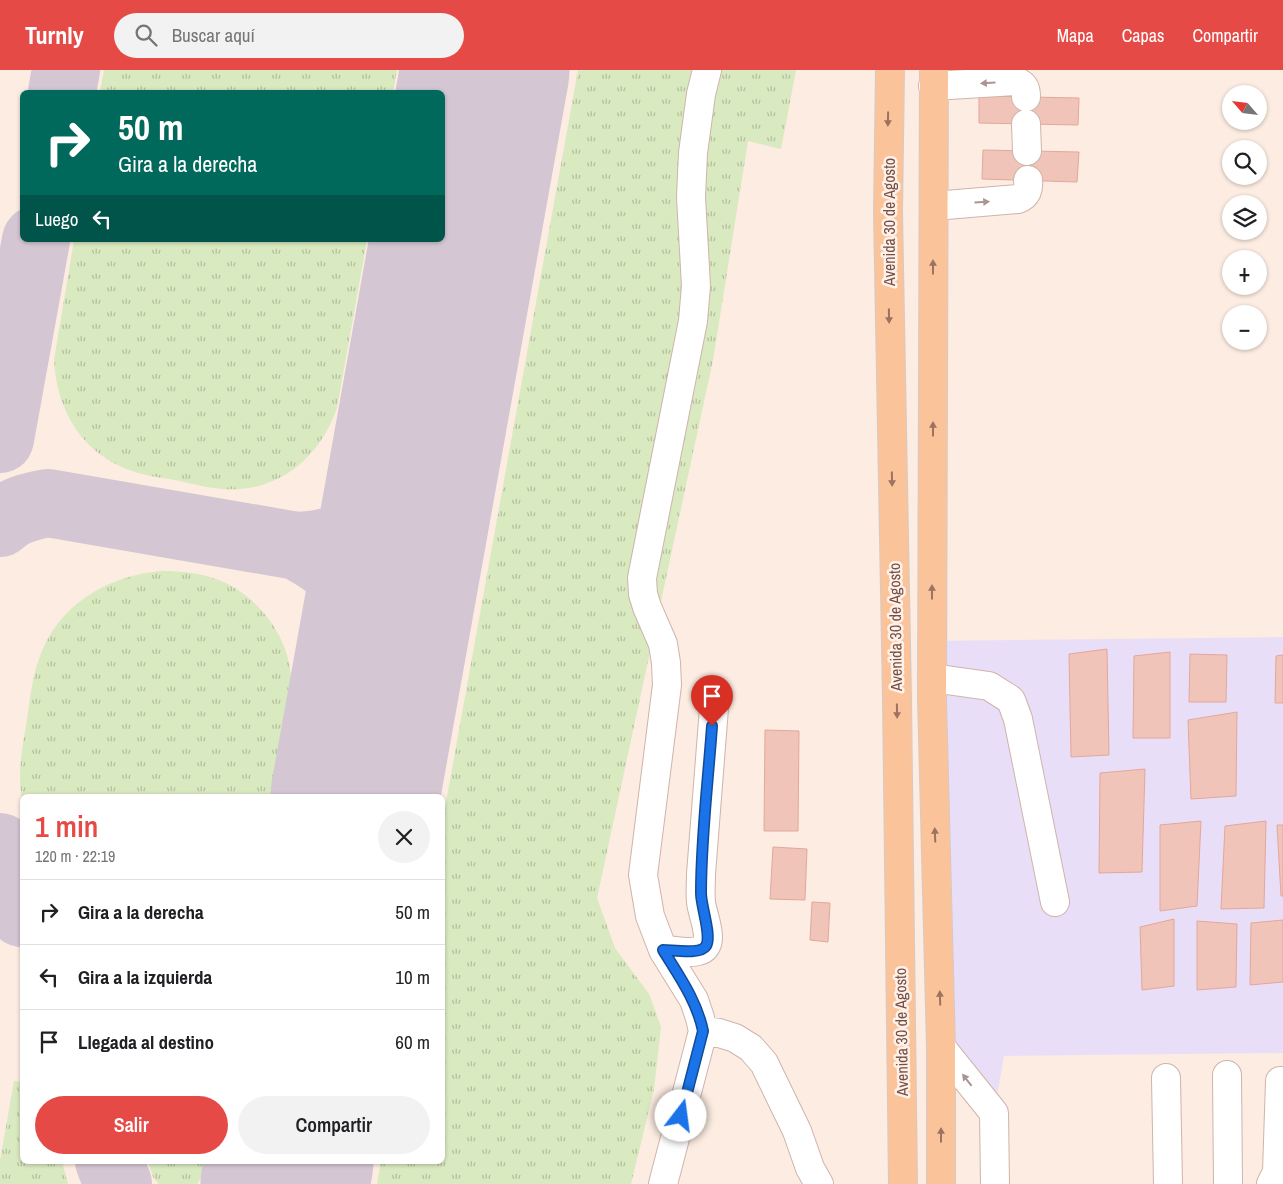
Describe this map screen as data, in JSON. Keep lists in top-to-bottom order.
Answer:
{
  "streets": {
    "main road": ["Avenida 30 de Agosto"]
  },
  "north": "top left",
  "page": {
    "header": "Turnly",
    "search": "Buscar aquí",
    "nav": ["Mapa", "Capas", "Compartir"],
    "map_buttons": ["+", "−"],
    "turn": ["50 m", "Gira a la derecha"],
    "then": "Luego",
    "heading": ["1 min", "120 m · 22:19"],
    "list": [
      {
        "name": "Gira a la derecha",
        "value": "50 m"
      },
      {
        "name": "Gira a la izquierda",
        "value": "10 m"
      },
      {
        "name": "Llegada al destino",
        "value": "60 m"
      }
    ],
    "buttons": ["Salir", "Compartir"]
  }
}
